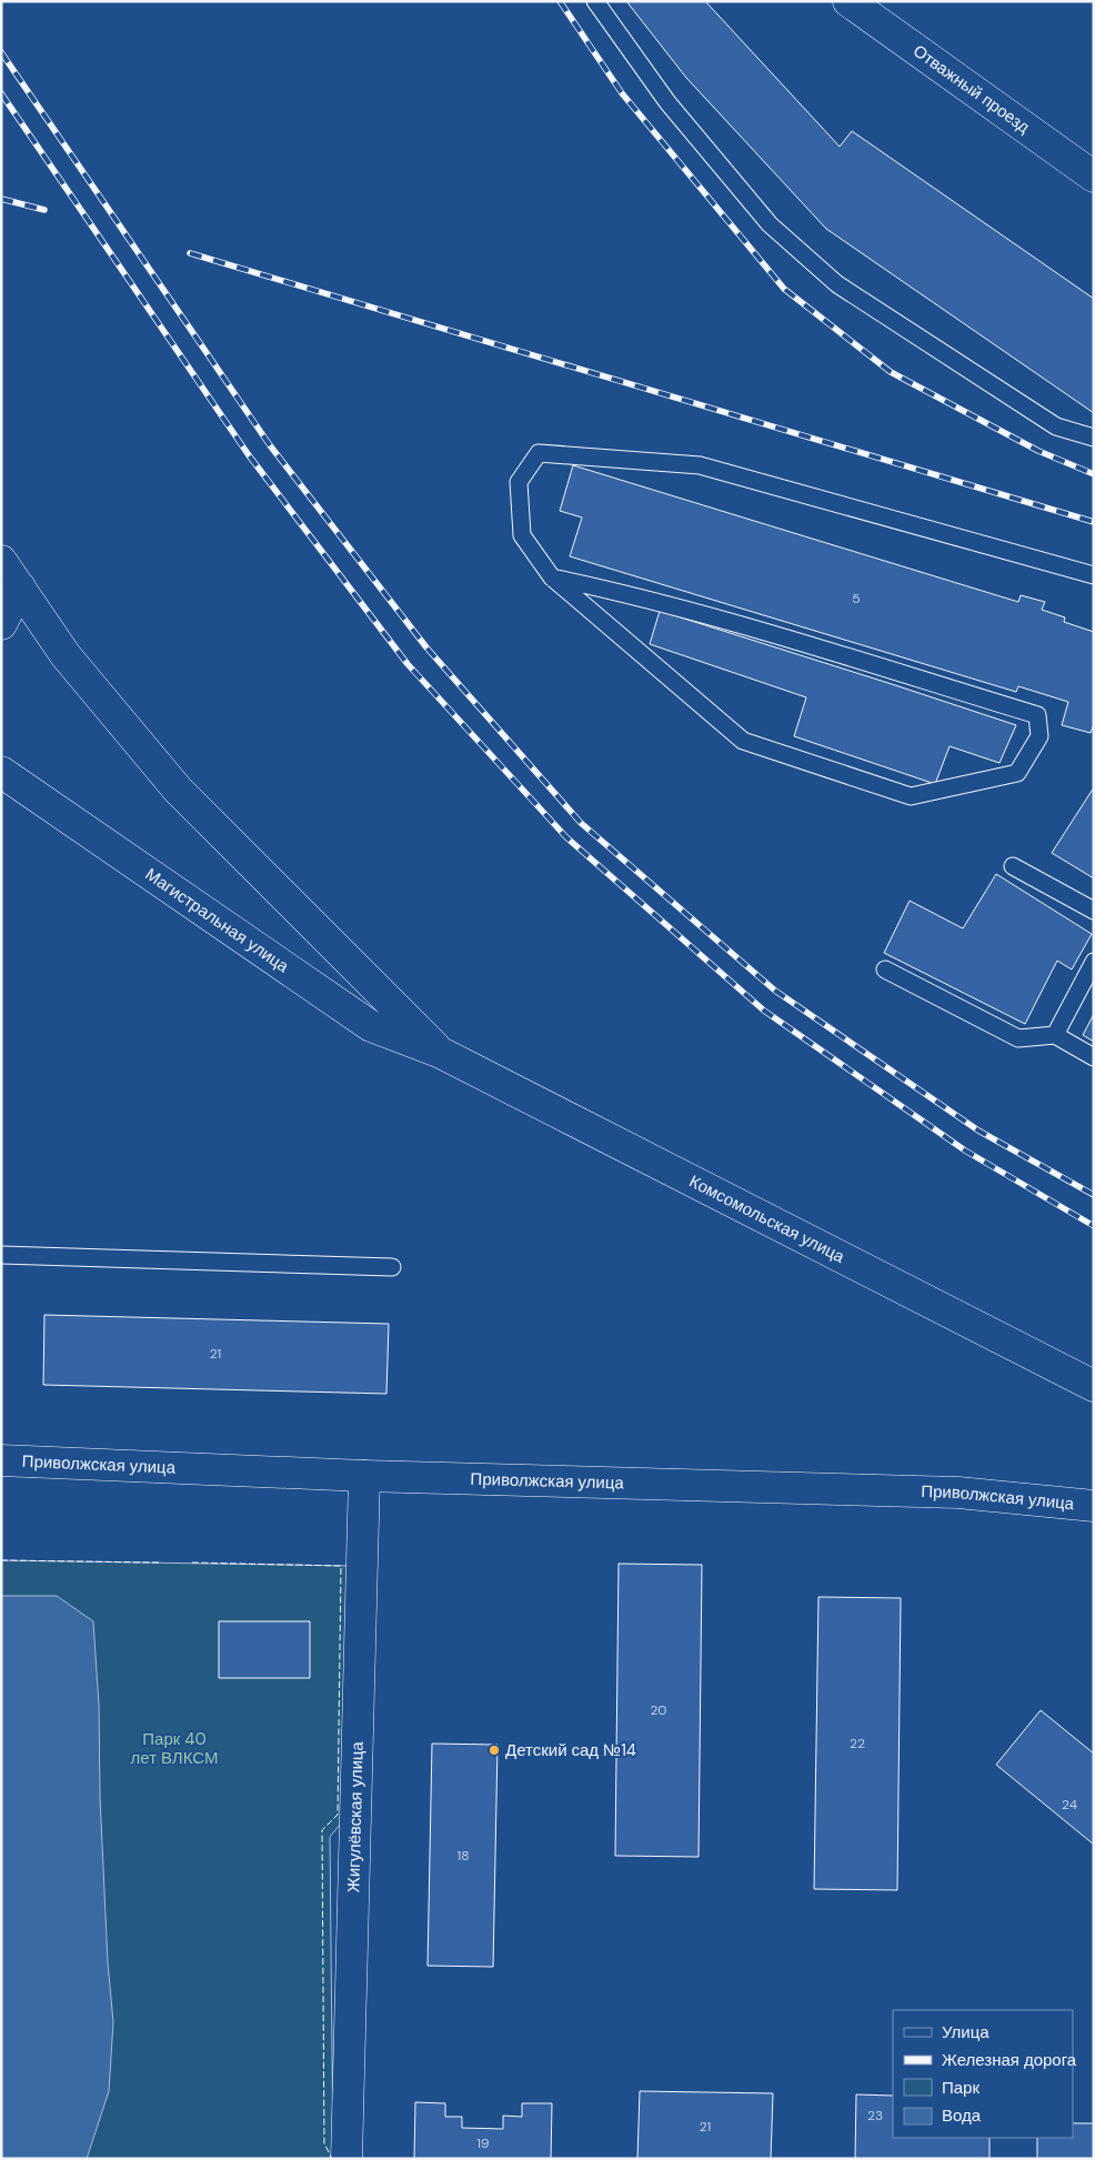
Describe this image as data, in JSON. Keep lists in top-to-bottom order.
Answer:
{
  "streets": {
    "street": [
      "Отважный проезд",
      "Магистральная улица",
      "Комсомольская улица",
      "Приволжская улица",
      "Жигулёвская улица"
    ]
  },
  "crossings": [
    ["Магистральная улица", "Комсомольская улица"],
    ["Приволжская улица", "Жигулёвская улица"]
  ],
  "parks": ["Парк 40 лет ВЛКСМ"],
  "places": ["Детский сад №14"],
  "house_numbers": [
    "5",
    "21",
    "20",
    "22",
    "24",
    "18",
    "23",
    "21",
    "19"
  ],
  "legend": [
    "Улица",
    "Железная дорога",
    "Парк",
    "Вода"
  ]
}
